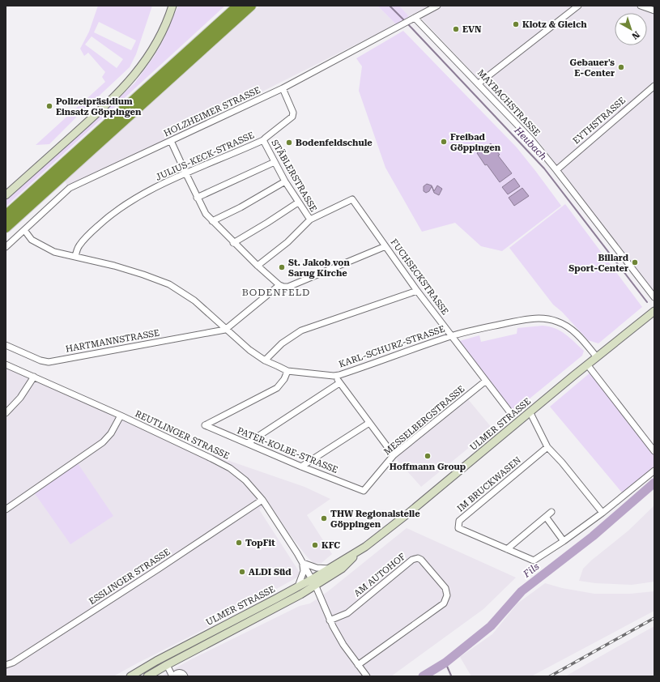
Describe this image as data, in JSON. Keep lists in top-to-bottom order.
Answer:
{
  "streets": {
    "main road": ["ULMER STRASSE"],
    "street": [
      "MAYBACHSTRASSE",
      "HOLZHEIMER STRASSE",
      "EYTHSTRASSE",
      "JULIUS-KECK-STRASSE",
      "STÄBLERSTRASSE",
      "FUCHSECKSTRASSE",
      "HARTMANNSTRASSE",
      "KARL-SCHURZ-STRASSE",
      "MESSELBERGSTRASSE",
      "REUTLINGER STRASSE",
      "PATER-KOLBE-STRASSE",
      "IM BRUCKWASEN",
      "AM AUTOHOF",
      "ESSLINGER STRASSE"
    ]
  },
  "crossings": [
    ["MAYBACHSTRASSE", "HOLZHEIMER STRASSE"],
    ["MAYBACHSTRASSE", "EYTHSTRASSE"],
    ["HOLZHEIMER STRASSE", "JULIUS-KECK-STRASSE"],
    ["HOLZHEIMER STRASSE", "KARL-SCHURZ-STRASSE"],
    ["JULIUS-KECK-STRASSE", "STÄBLERSTRASSE"],
    ["JULIUS-KECK-STRASSE", "KARL-SCHURZ-STRASSE"],
    ["STÄBLERSTRASSE", "FUCHSECKSTRASSE"],
    ["FUCHSECKSTRASSE", "KARL-SCHURZ-STRASSE"],
    ["FUCHSECKSTRASSE", "MESSELBERGSTRASSE"],
    ["HARTMANNSTRASSE", "KARL-SCHURZ-STRASSE"],
    ["KARL-SCHURZ-STRASSE", "ULMER STRASSE"],
    ["KARL-SCHURZ-STRASSE", "PATER-KOLBE-STRASSE"],
    ["MESSELBERGSTRASSE", "PATER-KOLBE-STRASSE"],
    ["ULMER STRASSE", "REUTLINGER STRASSE"],
    ["REUTLINGER STRASSE", "ESSLINGER STRASSE"]
  ],
  "districts": ["BODENFELD"],
  "water": ["Heubach", "Fils"],
  "places": [
    "Klotz & Gleich",
    "EVN",
    "Gebauer's E-Center",
    "Polizeipräsidium Einsatz Göppingen",
    "Freibad Göppingen",
    "Bodenfeldschule",
    "Billard Sport-Center",
    "St. Jakob von Sarug Kirche",
    "Hoffmann Group",
    "THW Regionalstelle Göppingen",
    "TopFit",
    "KFC",
    "ALDI Süd"
  ],
  "north": "bottom right"
}
